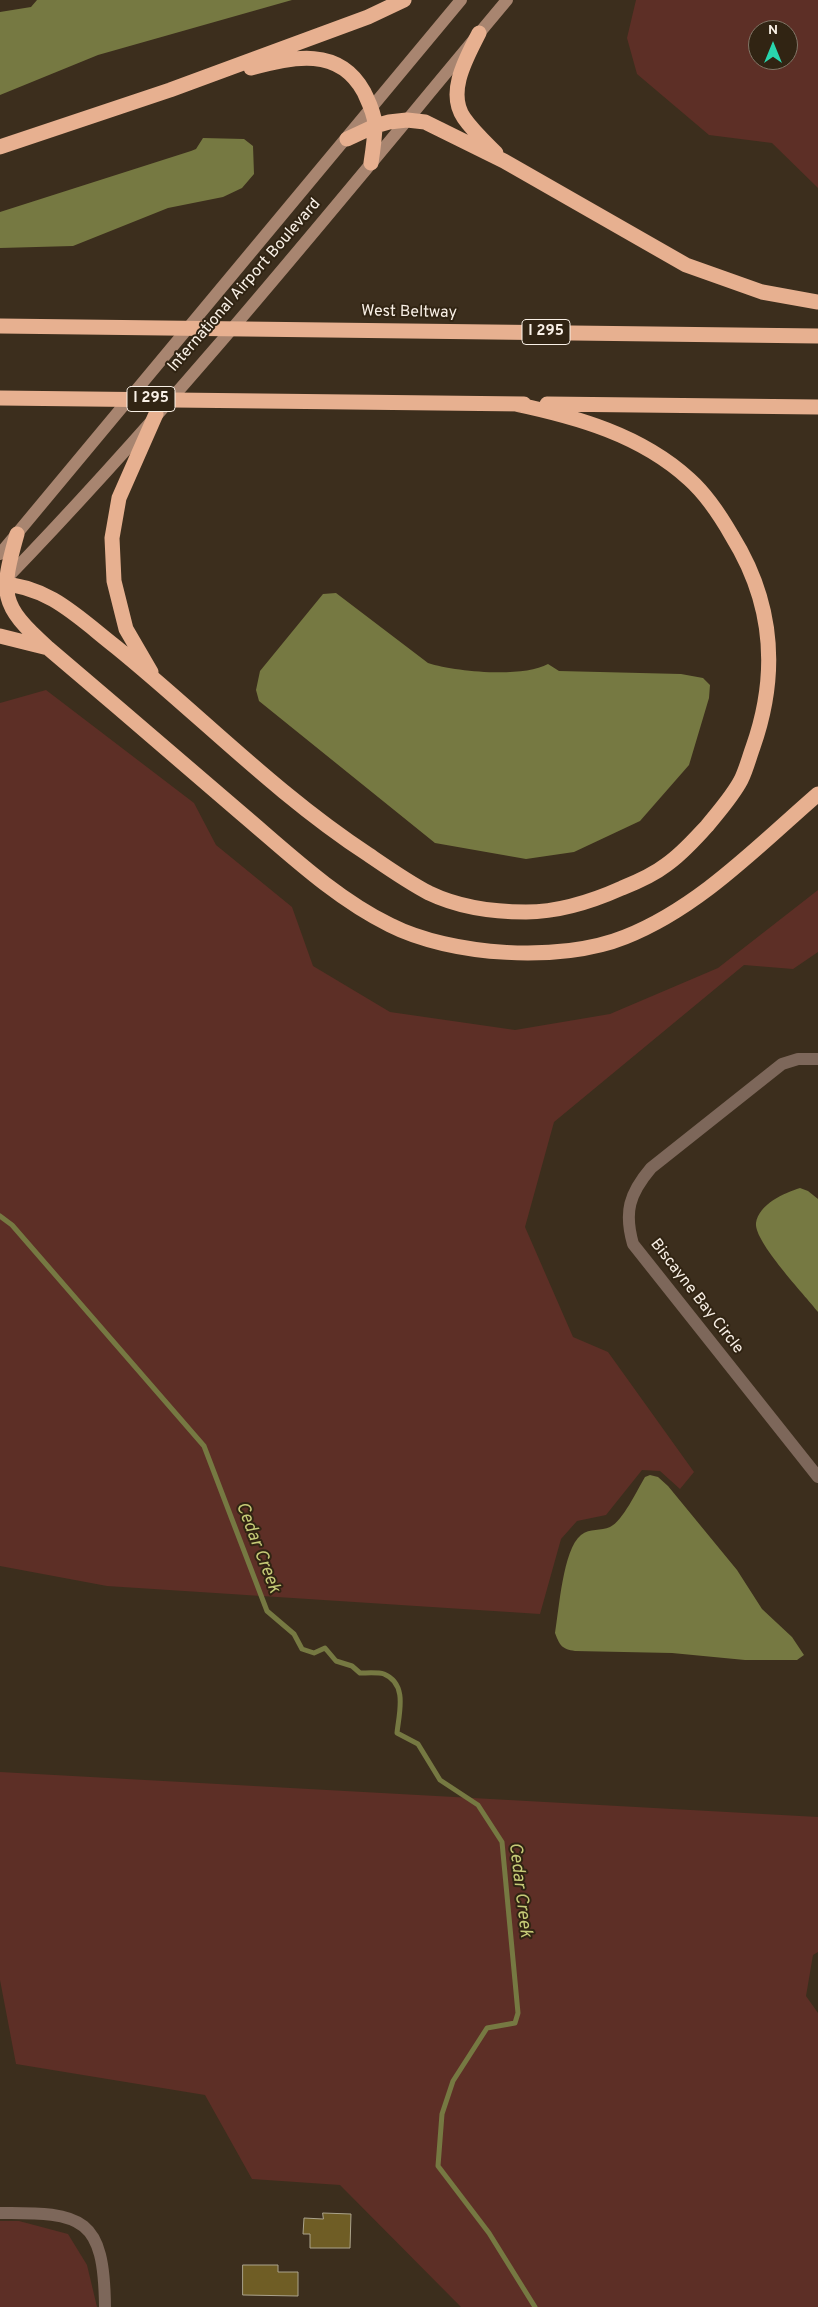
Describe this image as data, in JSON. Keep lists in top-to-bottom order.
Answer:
{
  "streets": {
    "highway": ["West Beltway", "I 295"],
    "main road": ["International Airport Boulevard"],
    "street": ["Biscayne Bay Circle"]
  },
  "water": ["Cedar Creek"],
  "north": "top"
}
